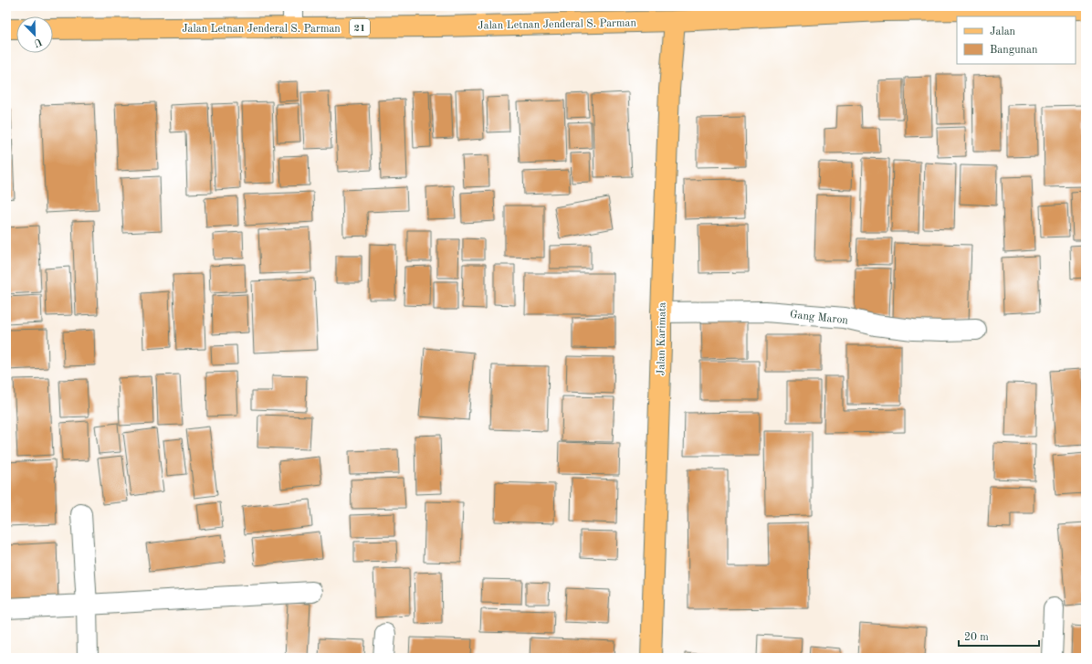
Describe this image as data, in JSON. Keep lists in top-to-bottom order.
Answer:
{
  "streets": {
    "main road": ["Jalan Letnan Jenderal S. Parman", "21", "Jalan Karimata"],
    "street": ["Gang Maron"]
  },
  "crossings": [
    ["Jalan Letnan Jenderal S. Parman", "21"],
    ["Jalan Letnan Jenderal S. Parman", "Jalan Karimata"],
    ["21", "Jalan Karimata"],
    ["Gang Maron", "Jalan Karimata"]
  ],
  "legend": ["Jalan", "Bangunan"],
  "scale_bar": "20 m",
  "north": "bottom right"
}
